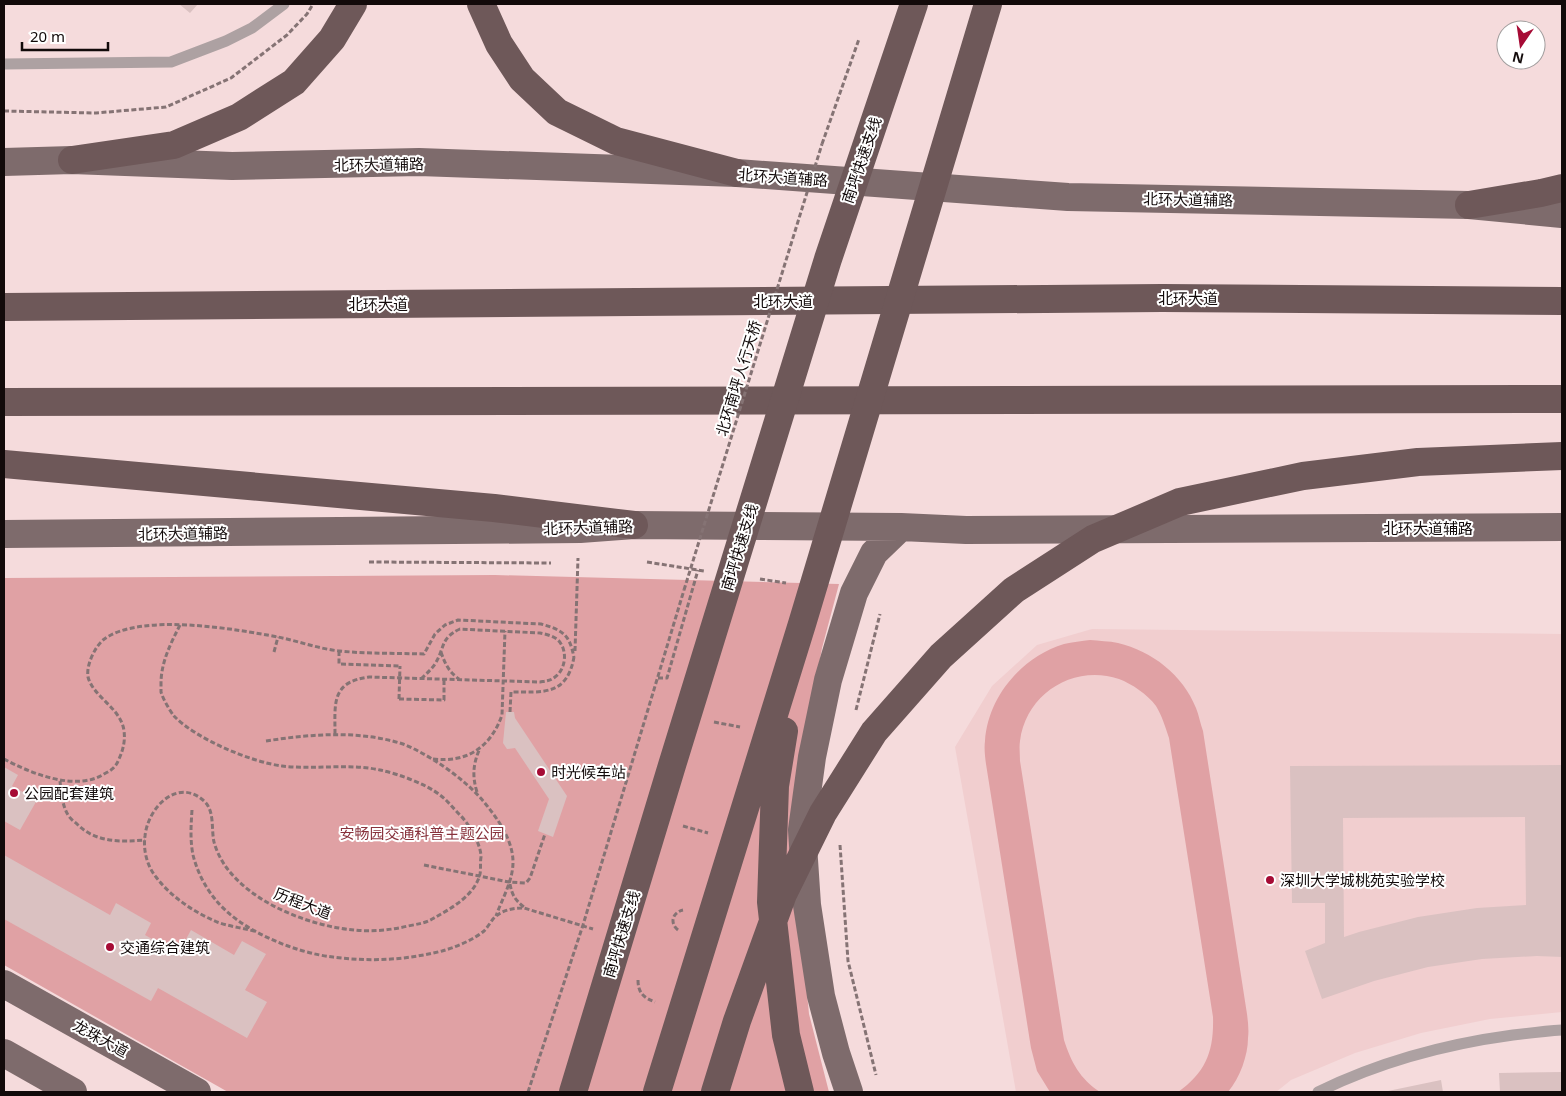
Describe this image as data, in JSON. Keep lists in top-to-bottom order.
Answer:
{
  "streets": {
    "highway": ["南坪快速支线", "北环大道"],
    "main road": ["北环大道辅路", "龙珠大道"],
    "path": ["北环南坪人行天桥", "历程大道"]
  },
  "parks": ["安畅园交通科普主题公园"],
  "places": [
    "时光候车站",
    "公园配套建筑",
    "深圳大学城桃苑实验学校",
    "交通综合建筑"
  ],
  "scale_bar": "20 m",
  "north": "bottom"
}
